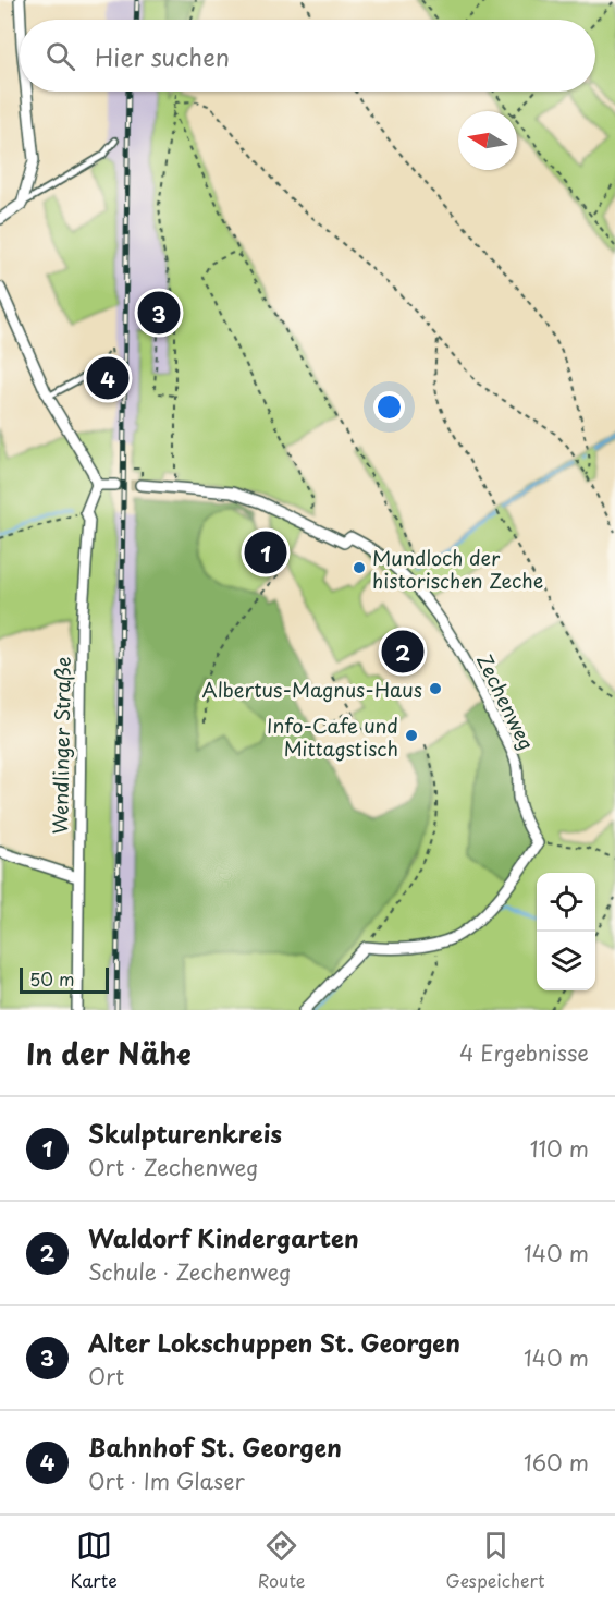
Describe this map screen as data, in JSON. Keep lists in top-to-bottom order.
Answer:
{
  "streets": {
    "street": ["Zechenweg", "Wendlinger Straße"]
  },
  "places": ["Mundloch der historischen Zeche", "Albertus-Magnus-Haus", "Info-Cafe und Mittagstisch"],
  "scale_bar": "50 m",
  "north": "left",
  "page": {
    "search": "Hier suchen",
    "pins": [
      "3",
      "4",
      "1",
      "2"
    ],
    "scale": "50 m",
    "heading": ["In der Nähe", "4 Ergebnisse"],
    "list": [
      {
        "mark": "1",
        "name": "Skulpturenkreis",
        "note": "Ort · Zechenweg",
        "value": "110 m"
      },
      {
        "mark": "2",
        "name": "Waldorf Kindergarten",
        "note": "Schule · Zechenweg",
        "value": "140 m"
      },
      {
        "mark": "3",
        "name": "Alter Lokschuppen St. Georgen",
        "note": "Ort",
        "value": "140 m"
      },
      {
        "mark": "4",
        "name": "Bahnhof St. Georgen",
        "note": "Ort · Im Glaser",
        "value": "160 m"
      }
    ],
    "nav": ["Karte", "Route", "Gespeichert"]
  }
}
